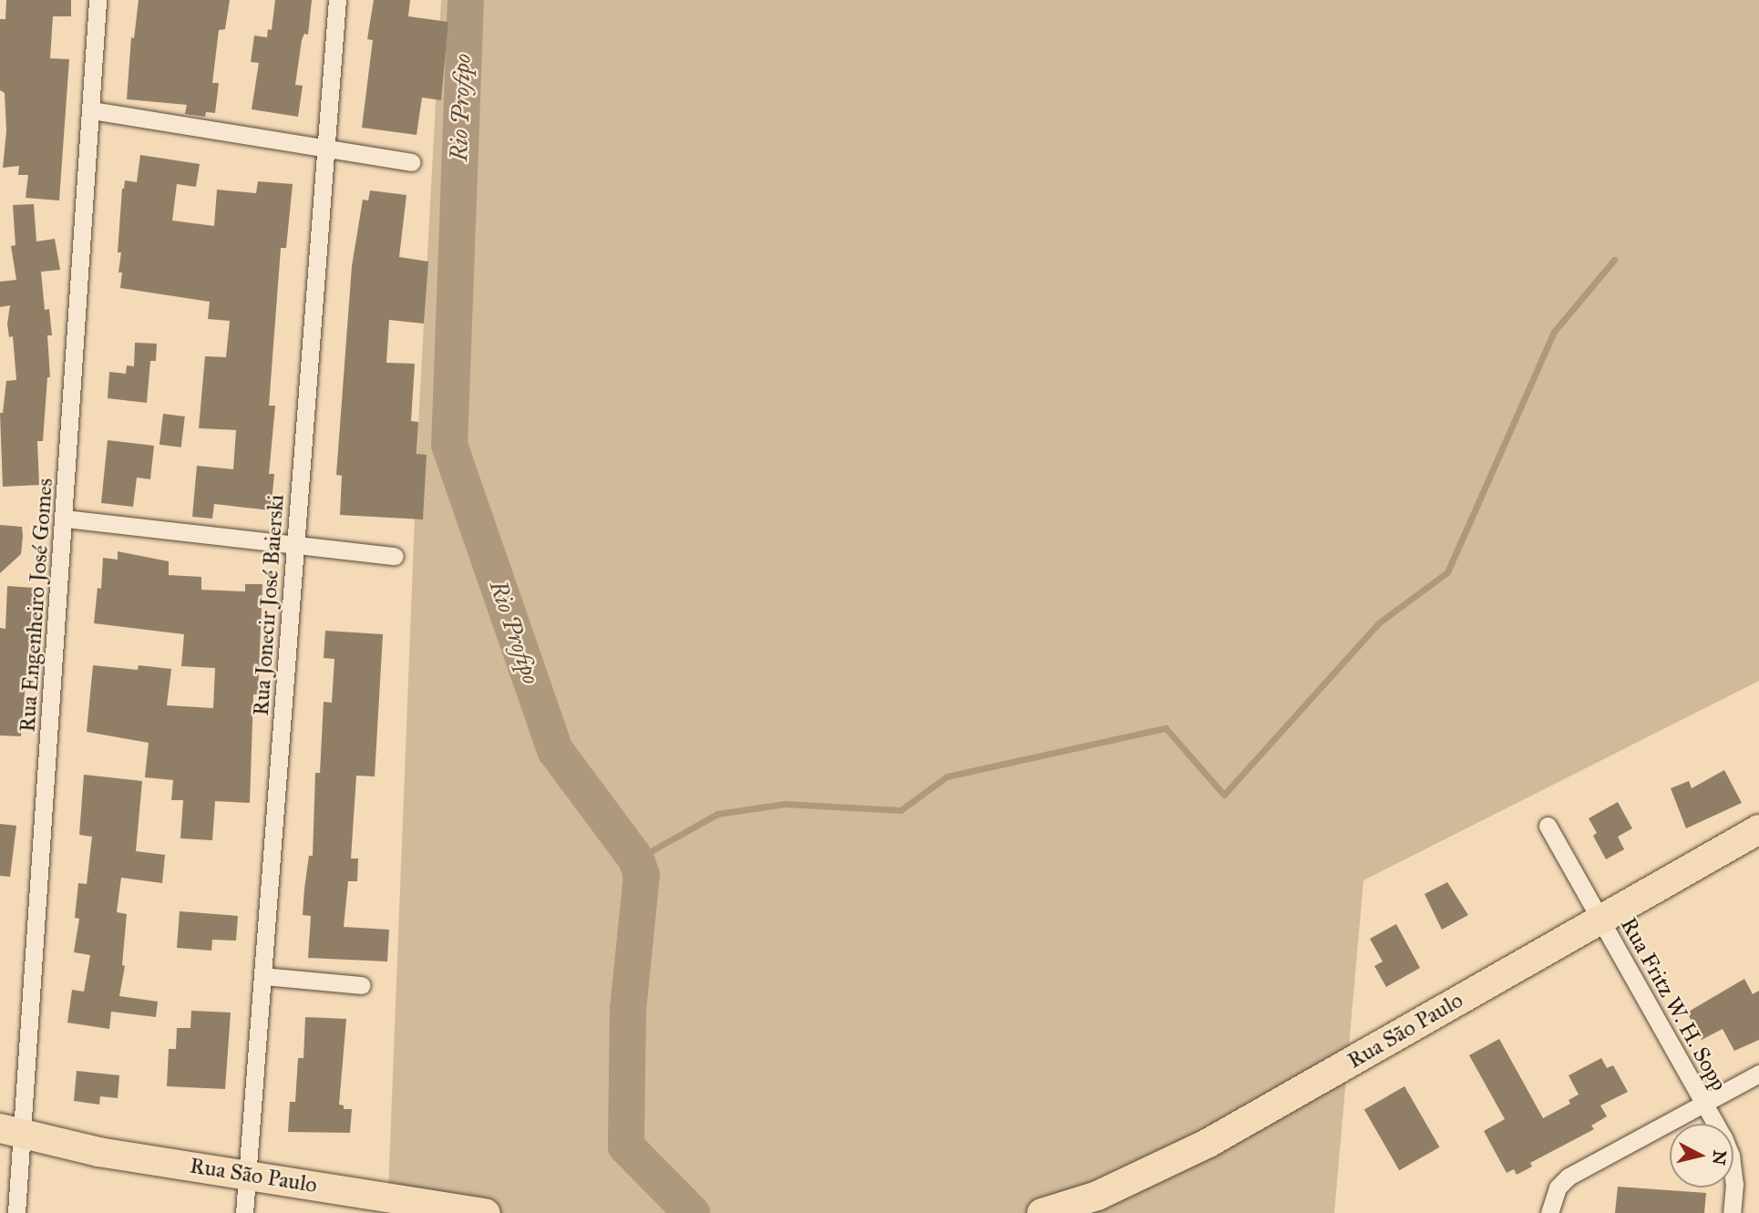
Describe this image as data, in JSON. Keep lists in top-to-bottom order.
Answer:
{
  "streets": {
    "main road": ["Rua São Paulo"],
    "street": ["Rua Engenheiro José Gomes", "Rua Jonecir José Baierski", "Rua Fritz W. H. Sopp"]
  },
  "crossings": [
    ["Rua Engenheiro José Gomes", "Rua São Paulo"],
    ["Rua Jonecir José Baierski", "Rua São Paulo"],
    ["Rua Fritz W. H. Sopp", "Rua São Paulo"]
  ],
  "water": ["Rio Profipo"],
  "north": "right"
}
